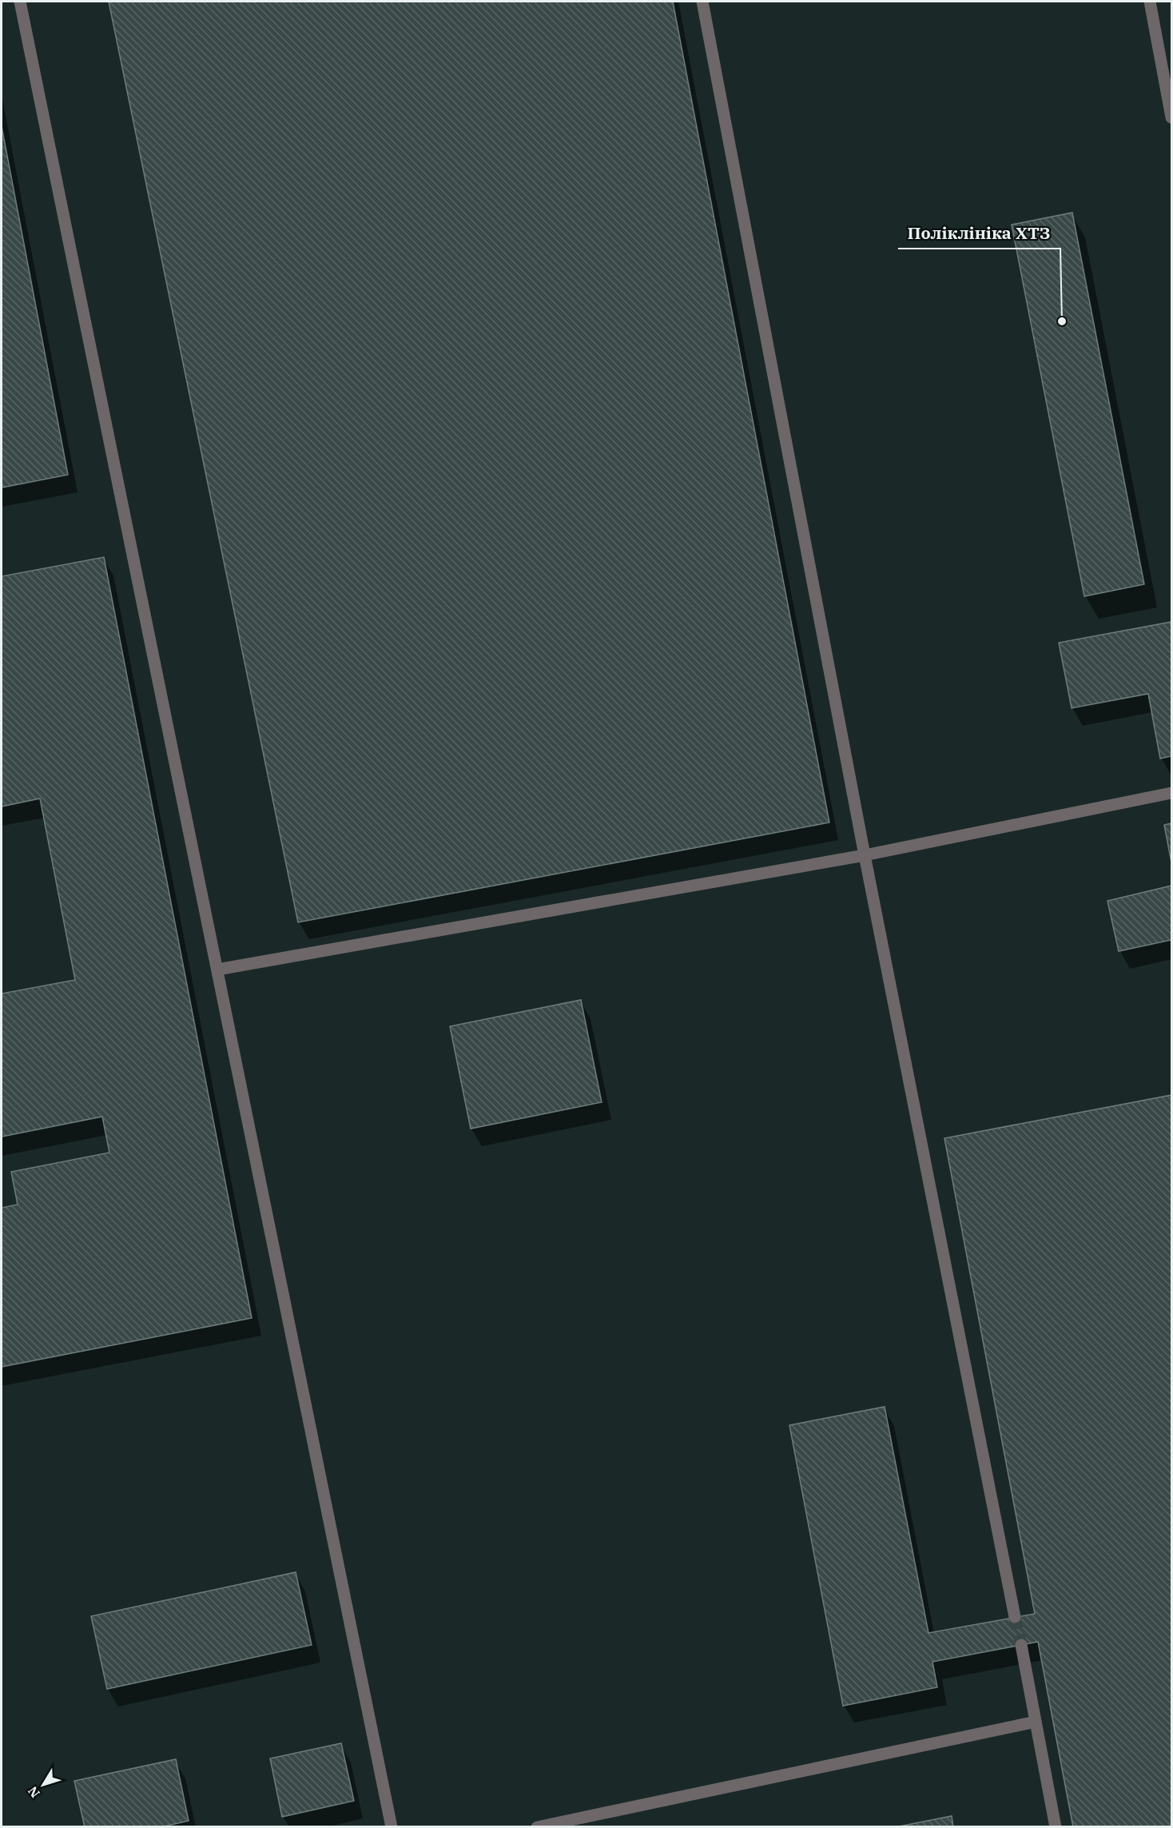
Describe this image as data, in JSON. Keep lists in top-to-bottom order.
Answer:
{
  "places": ["Поліклініка ХТЗ"],
  "north": "bottom left"
}
